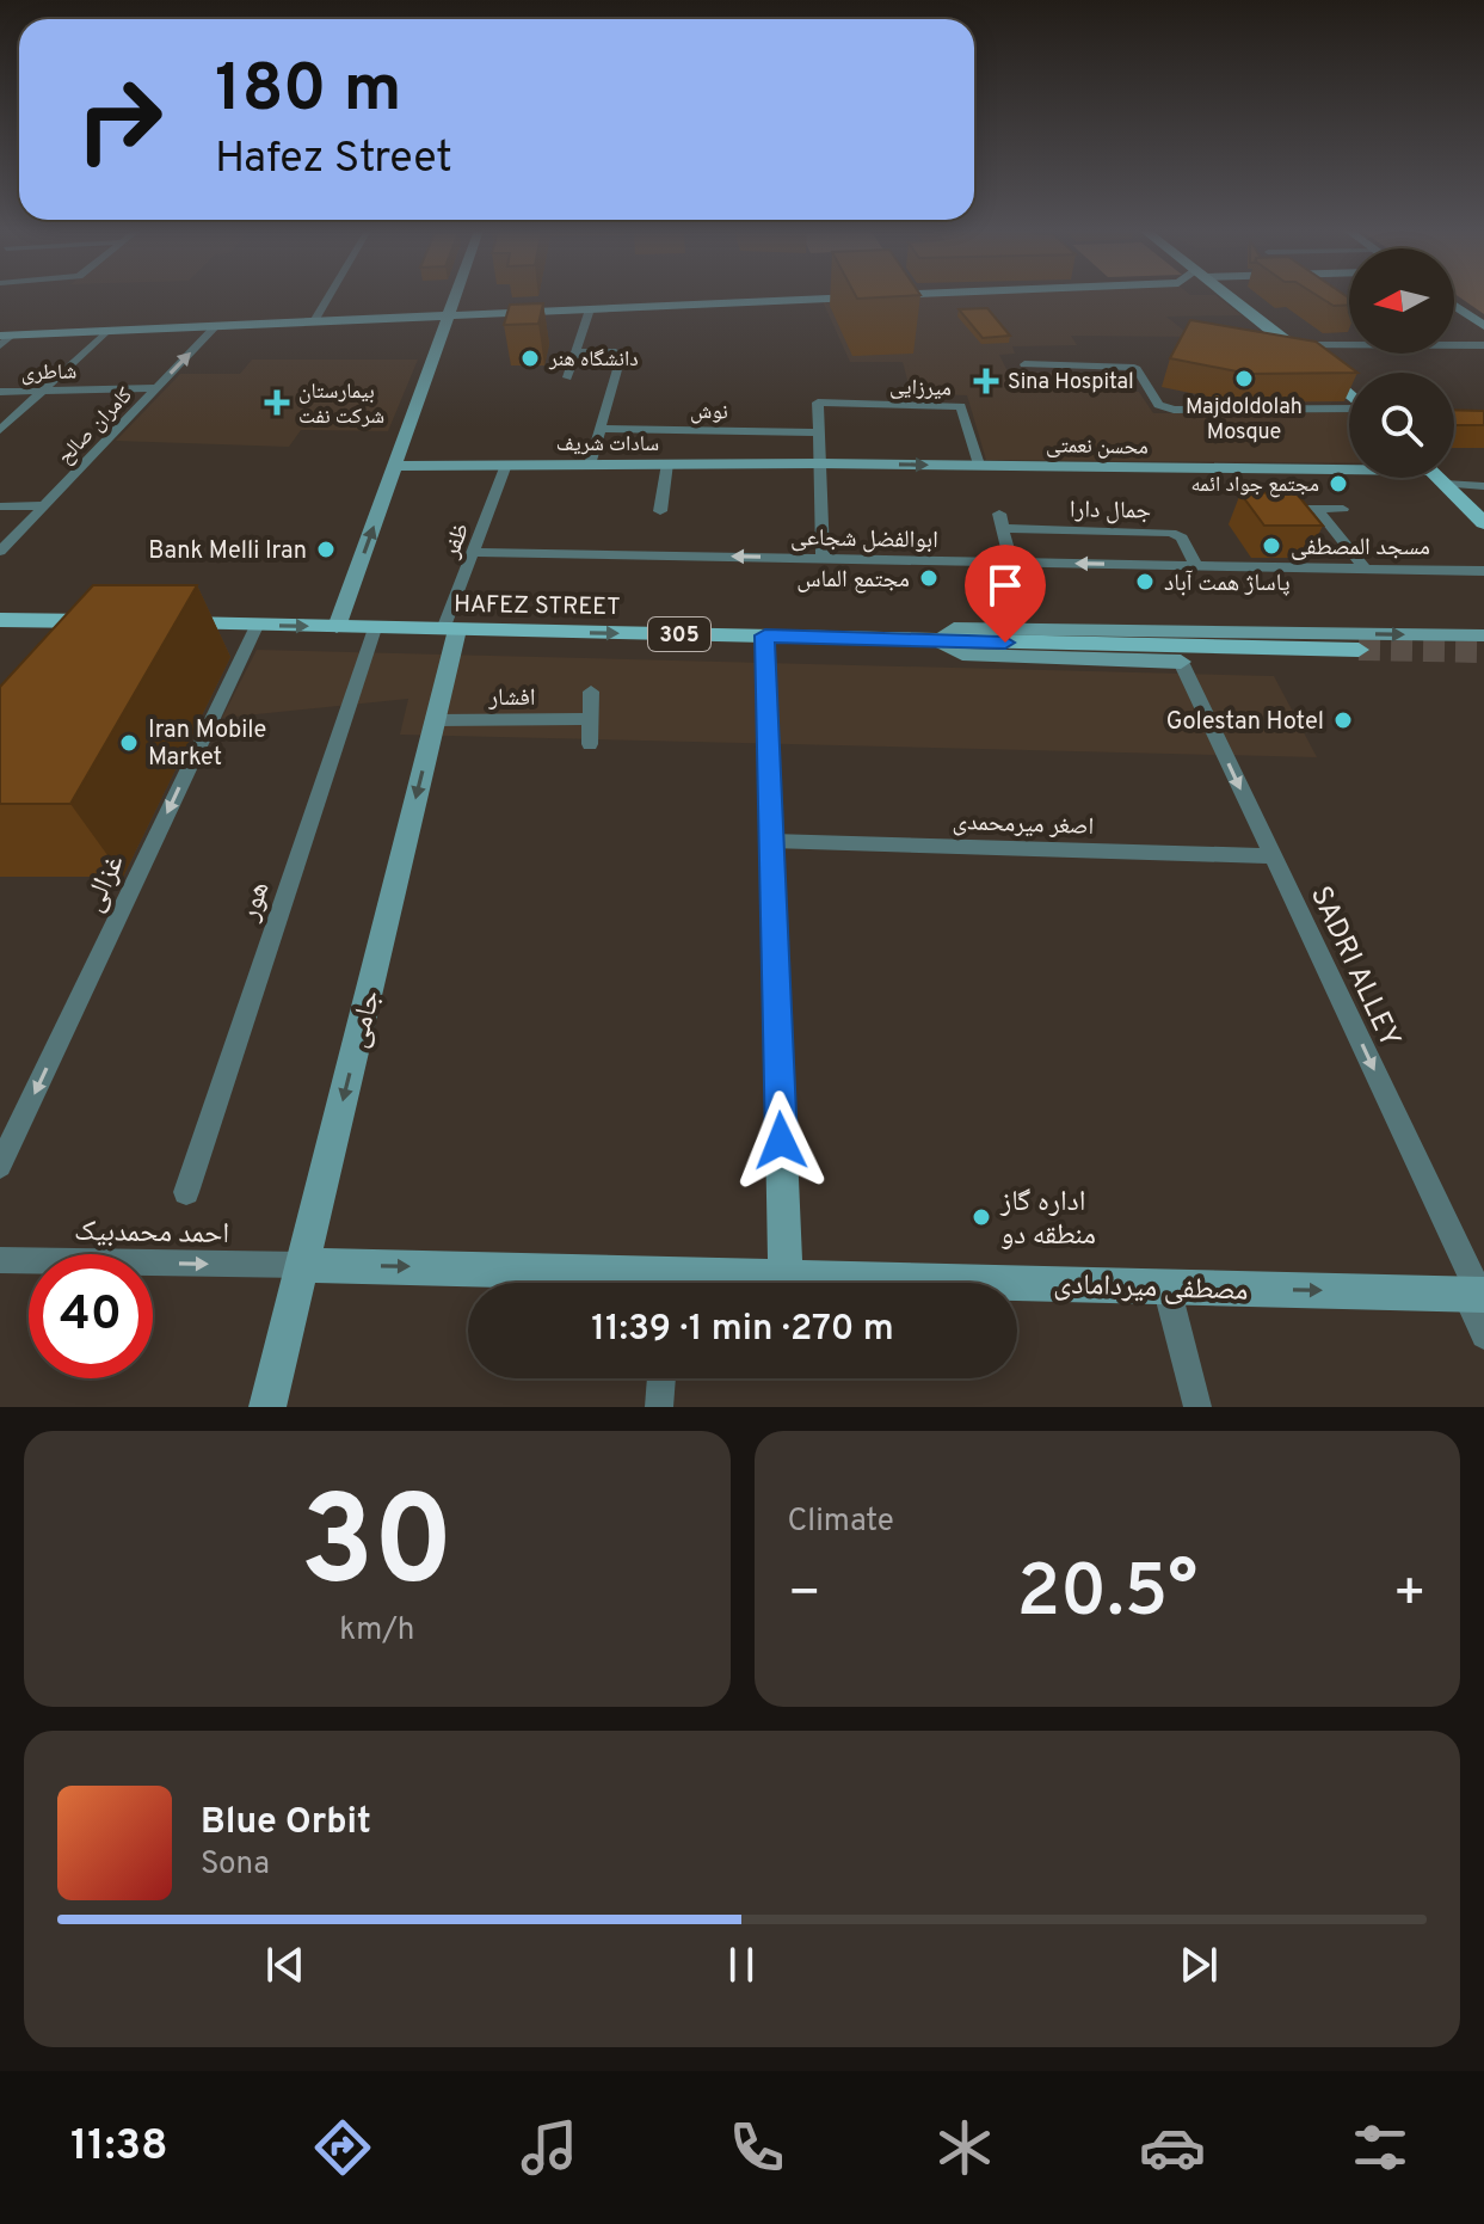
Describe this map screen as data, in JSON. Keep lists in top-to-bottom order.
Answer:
{
  "streets": {
    "main road": ["HAFEZ STREET", "305"],
    "street": [
      "شاطری",
      "میرزایی",
      "نوش",
      "کامران صالح",
      "سادات شریف",
      "محسن نعمتی",
      "جمال دارا",
      "ابوالفضل شجاعی",
      "ظفر",
      "افشار",
      "اصغر میرمحمدی",
      "غزالی",
      "هور",
      "SADRI ALLEY",
      "جامی",
      "احمد محمدبیک",
      "مصطفی میردامادی"
    ]
  },
  "crossings": [
    ["شاطری", "کامران صالح"],
    ["میرزایی", "نوش"],
    ["میرزایی", "محسن نعمتی"],
    ["سادات شریف", "محسن نعمتی"],
    ["سادات شریف", "ظفر"],
    ["جمال دارا", "ابوالفضل شجاعی"],
    ["ابوالفضل شجاعی", "ظفر"],
    ["ظفر", "HAFEZ STREET"],
    ["ظفر", "جامی"],
    ["HAFEZ STREET", "305"],
    ["HAFEZ STREET", "غزالی"],
    ["HAFEZ STREET", "هور"],
    ["HAFEZ STREET", "جامی"],
    ["افشار", "جامی"],
    ["اصغر میرمحمدی", "SADRI ALLEY"],
    ["SADRI ALLEY", "مصطفی میردامادی"],
    ["جامی", "احمد محمدبیک"],
    ["جامی", "مصطفی میردامادی"],
    ["احمد محمدبیک", "مصطفی میردامادی"]
  ],
  "one_way": [
    "غزالی",
    "SADRI ALLEY",
    "جامی",
    "احمد محمدبیک",
    "مصطفی میردامادی"
  ],
  "places": {
    "other": [
      "دانشگاه هنر",
      "Majdoldolah Mosque",
      "مجتمع جواد ائمه",
      "مسجد المصطفی",
      "Bank Melli Iran",
      "مجتمع الماس",
      "پاساژ همت آباد",
      "Golestan Hotel",
      "Iran Mobile Market",
      "اداره گاز منطقه دو"
    ],
    "health": ["Sina Hospital", "بیمارستان شرکت نفت"]
  },
  "north": "left",
  "page": {
    "turn": ["180 m", "Hafez Street"],
    "limit": "40",
    "trip": "11:39 · 1 min · 270 m",
    "tile": [
      ["30", "km/h"],
      "Climate"
    ],
    "heat": ["−", "20.5°", "+"],
    "song": ["Blue Orbit", "Sona"],
    "tabs": "11:38"
  }
}
